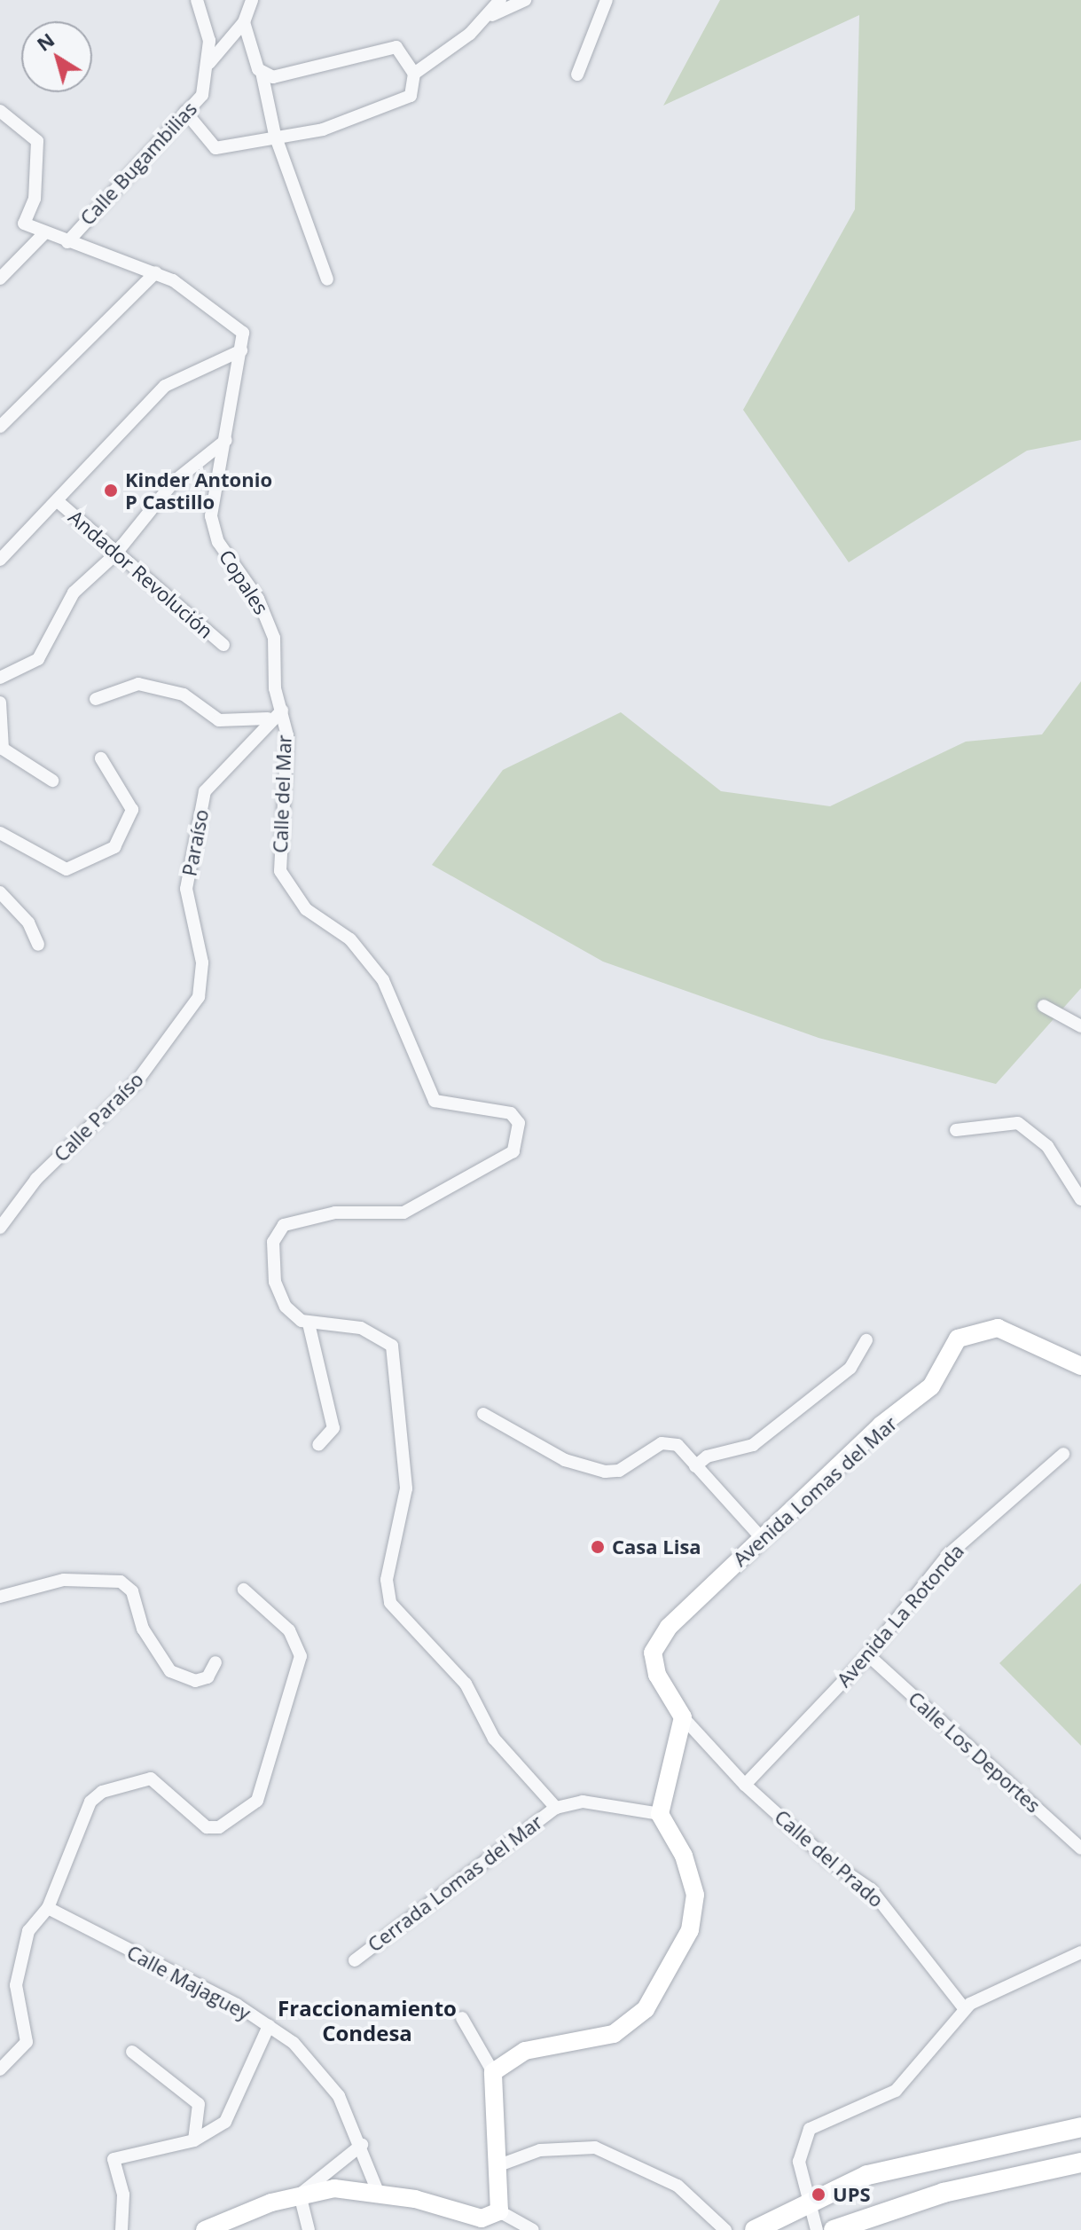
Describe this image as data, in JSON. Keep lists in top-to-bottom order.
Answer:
{
  "streets": {
    "main road": ["Avenida Lomas del Mar"],
    "street": [
      "Calle Bugambilias",
      "Andador Revolución",
      "Copales",
      "Calle del Mar",
      "Paraíso",
      "Calle Paraíso",
      "Avenida La Rotonda",
      "Calle Los Deportes",
      "Calle del Prado",
      "Cerrada Lomas del Mar",
      "Calle Majaguey"
    ]
  },
  "crossings": [
    ["Copales", "Calle del Mar"],
    ["Calle del Mar", "Paraíso"],
    ["Paraíso", "Calle Paraíso"],
    ["Avenida Lomas del Mar", "Calle del Prado"],
    ["Avenida La Rotonda", "Calle Los Deportes"],
    ["Avenida La Rotonda", "Calle del Prado"]
  ],
  "districts": ["Fraccionamiento Condesa"],
  "places": ["Kinder Antonio P Castillo", "Casa Lisa", "UPS"],
  "north": "top left"
}
